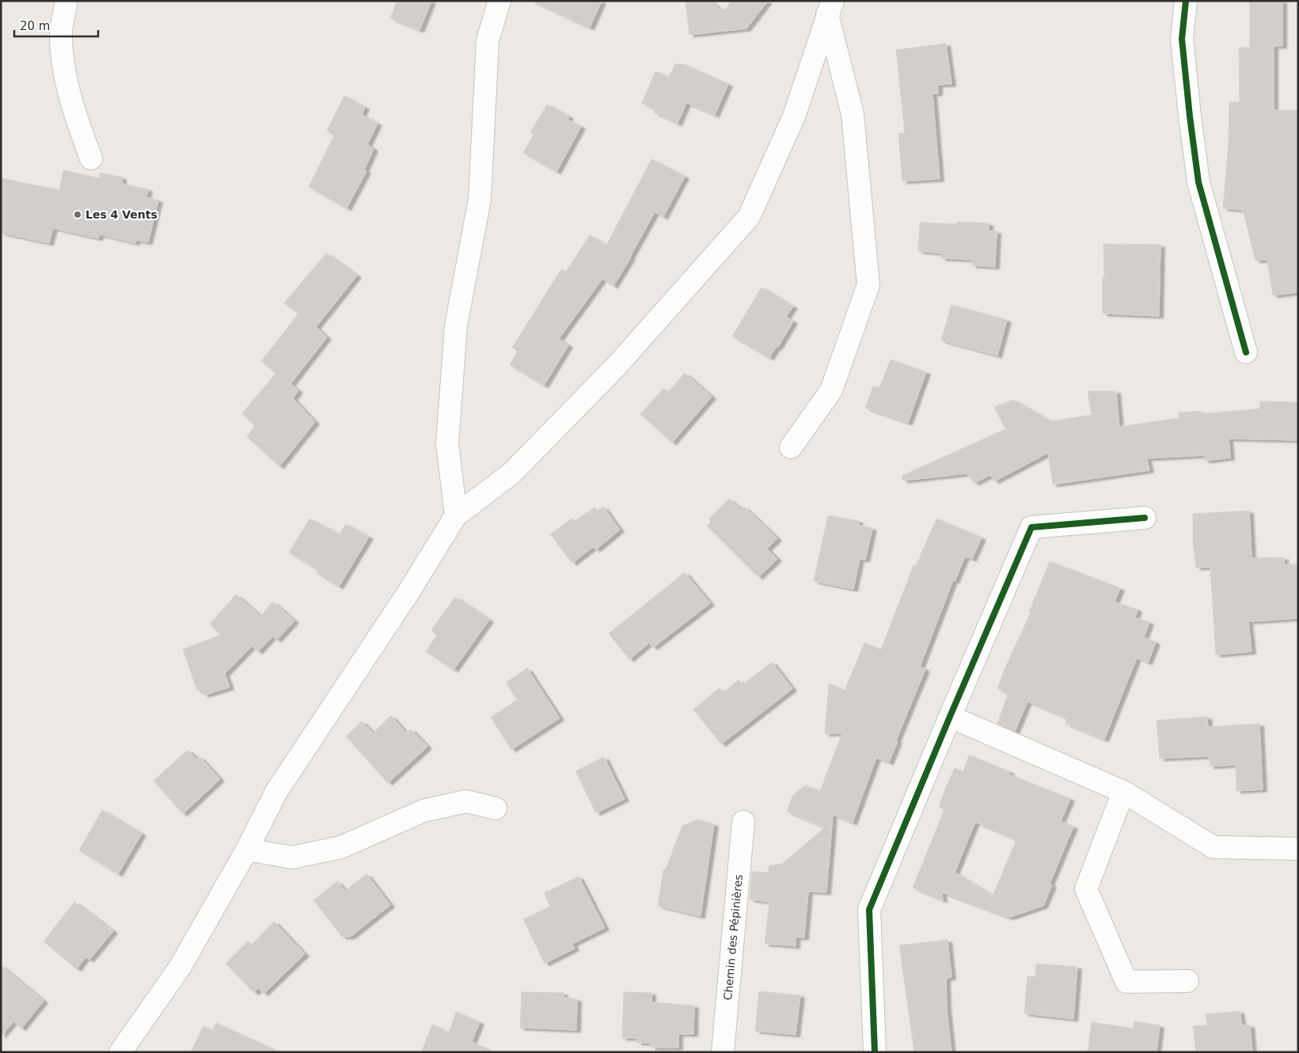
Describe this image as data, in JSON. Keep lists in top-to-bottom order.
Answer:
{
  "streets": {
    "street": ["Chemin des Pépinières"]
  },
  "places": ["Les 4 Vents"],
  "scale_bar": "20 m"
}
